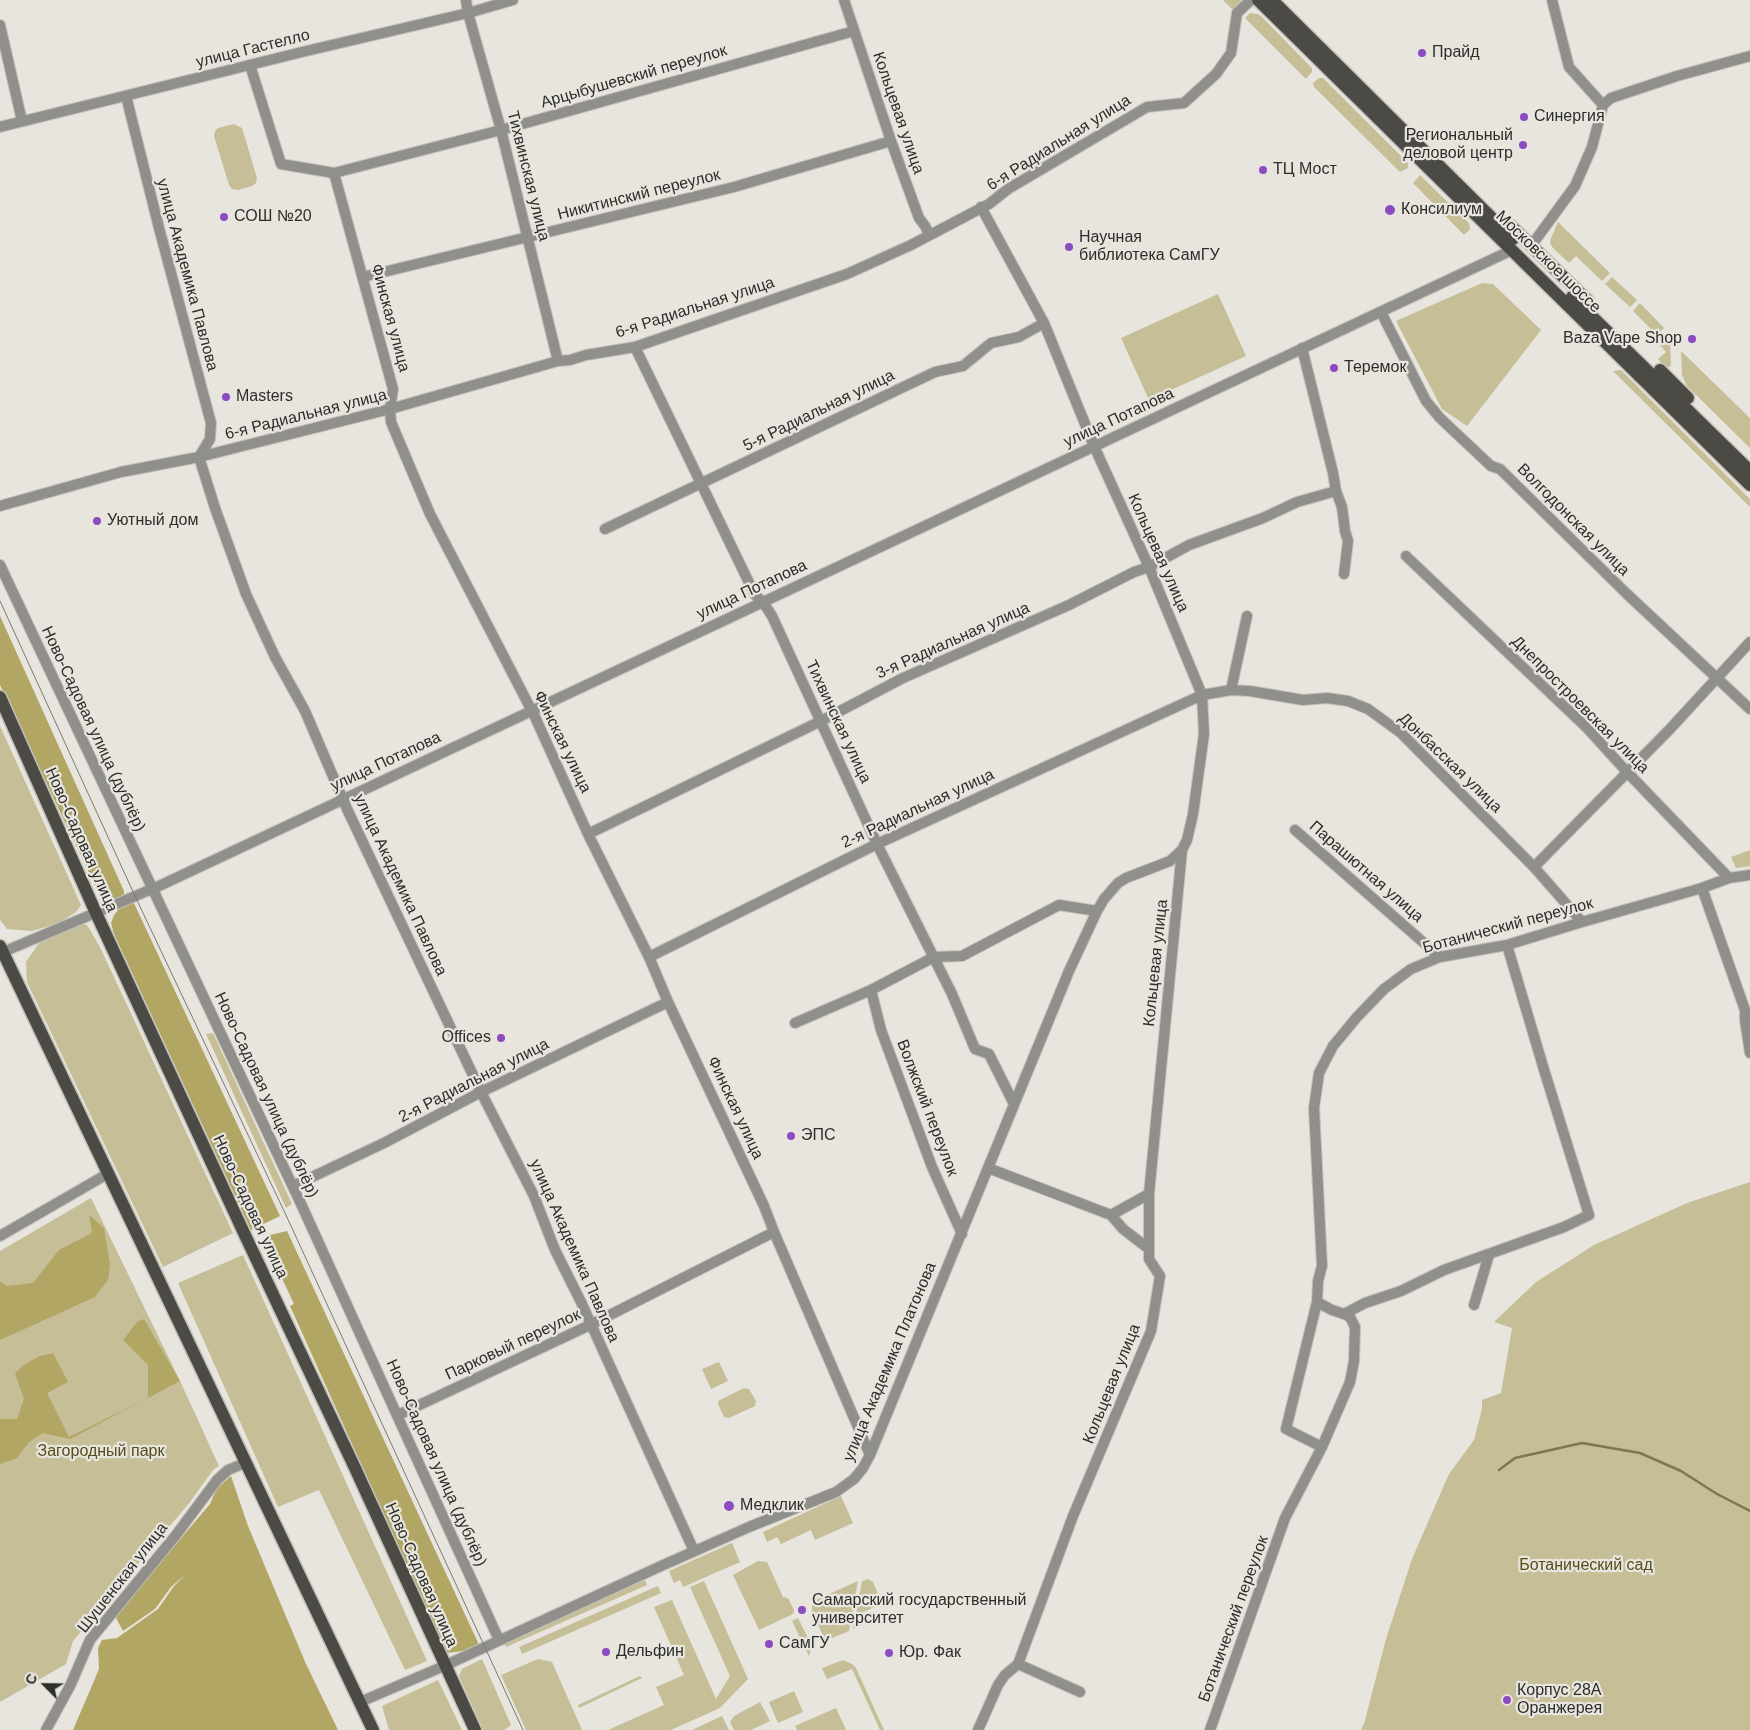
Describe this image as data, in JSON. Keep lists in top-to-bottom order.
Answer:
{
  "streets": {
    "main road": ["Московское шоссе", "Ново-Садовая улица"],
    "street": [
      "улица Гастелло",
      "Арцыбушевский переулок",
      "Кольцевая улица",
      "6-я Радиальная улица",
      "Тихвинская улица",
      "Никитинский переулок",
      "улица Академика Павлова",
      "Финская улица",
      "5-я Радиальная улица",
      "улица Потапова",
      "Волгодонская улица",
      "3-я Радиальная улица",
      "Днепростроевская улица",
      "Ново-Садовая улица (дублёр)",
      "Донбасская улица",
      "2-я Радиальная улица",
      "Парашютная улица",
      "Ботанический переулок",
      "Волжский переулок",
      "Парковый переулок",
      "улица Академика Платонова",
      "Шушенская улица"
    ]
  },
  "crossings": [
    ["улица Гастелло", "Тихвинская улица"],
    ["улица Гастелло", "улица Академика Павлова"],
    ["Арцыбушевский переулок", "Кольцевая улица"],
    ["Арцыбушевский переулок", "Тихвинская улица"],
    ["Арцыбушевский переулок", "Финская улица"],
    ["Кольцевая улица", "6-я Радиальная улица"],
    ["Кольцевая улица", "Никитинский переулок"],
    ["Кольцевая улица", "5-я Радиальная улица"],
    ["Кольцевая улица", "улица Потапова"],
    ["Кольцевая улица", "3-я Радиальная улица"],
    ["Кольцевая улица", "Донбасская улица"],
    ["Кольцевая улица", "2-я Радиальная улица"],
    ["Кольцевая улица", "улица Академика Платонова"],
    ["6-я Радиальная улица", "Тихвинская улица"],
    ["6-я Радиальная улица", "улица Академика Павлова"],
    ["6-я Радиальная улица", "Финская улица"],
    ["Тихвинская улица", "Никитинский переулок"],
    ["Тихвинская улица", "5-я Радиальная улица"],
    ["Тихвинская улица", "улица Потапова"],
    ["Тихвинская улица", "3-я Радиальная улица"],
    ["Тихвинская улица", "2-я Радиальная улица"],
    ["Тихвинская улица", "улица Академика Платонова"],
    ["Никитинский переулок", "Финская улица"],
    ["Московское шоссе", "улица Потапова"],
    ["улица Академика Павлова", "улица Потапова"],
    ["улица Академика Павлова", "2-я Радиальная улица"],
    ["улица Академика Павлова", "Парковый переулок"],
    ["улица Академика Павлова", "улица Академика Платонова"],
    ["Финская улица", "улица Потапова"],
    ["Финская улица", "3-я Радиальная улица"],
    ["Финская улица", "2-я Радиальная улица"],
    ["Финская улица", "Парковый переулок"],
    ["Финская улица", "улица Академика Платонова"],
    ["улица Потапова", "Волгодонская улица"],
    ["улица Потапова", "Ново-Садовая улица (дублёр)"],
    ["улица Потапова", "Ново-Садовая улица"],
    ["Днепростроевская улица", "Ботанический переулок"],
    ["Ново-Садовая улица (дублёр)", "2-я Радиальная улица"],
    ["Ново-Садовая улица (дублёр)", "Парковый переулок"],
    ["Ново-Садовая улица (дублёр)", "улица Академика Платонова"],
    ["Донбасская улица", "2-я Радиальная улица"],
    ["Донбасская улица", "Ботанический переулок"],
    ["Ново-Садовая улица", "улица Академика Платонова"],
    ["Парашютная улица", "Ботанический переулок"],
    ["Волжский переулок", "улица Академика Платонова"]
  ],
  "parks": ["Загородный парк", "Ботанический сад"],
  "places": [
    "Прайд",
    "Синергия",
    "Региональный деловой центр",
    "ТЦ Мост",
    "Консилиум",
    "СОШ №20",
    "Научная библиотека СамГУ",
    "Baza Vape Shop",
    "Теремок",
    "Masters",
    "Уютный дом",
    "Offices",
    "ЭПС",
    "Медклик",
    "Самарский государственный университет",
    "СамГУ",
    "Дельфин",
    "Юр. Фак",
    "Корпус 28А Оранжерея"
  ],
  "north": "top left"
}
